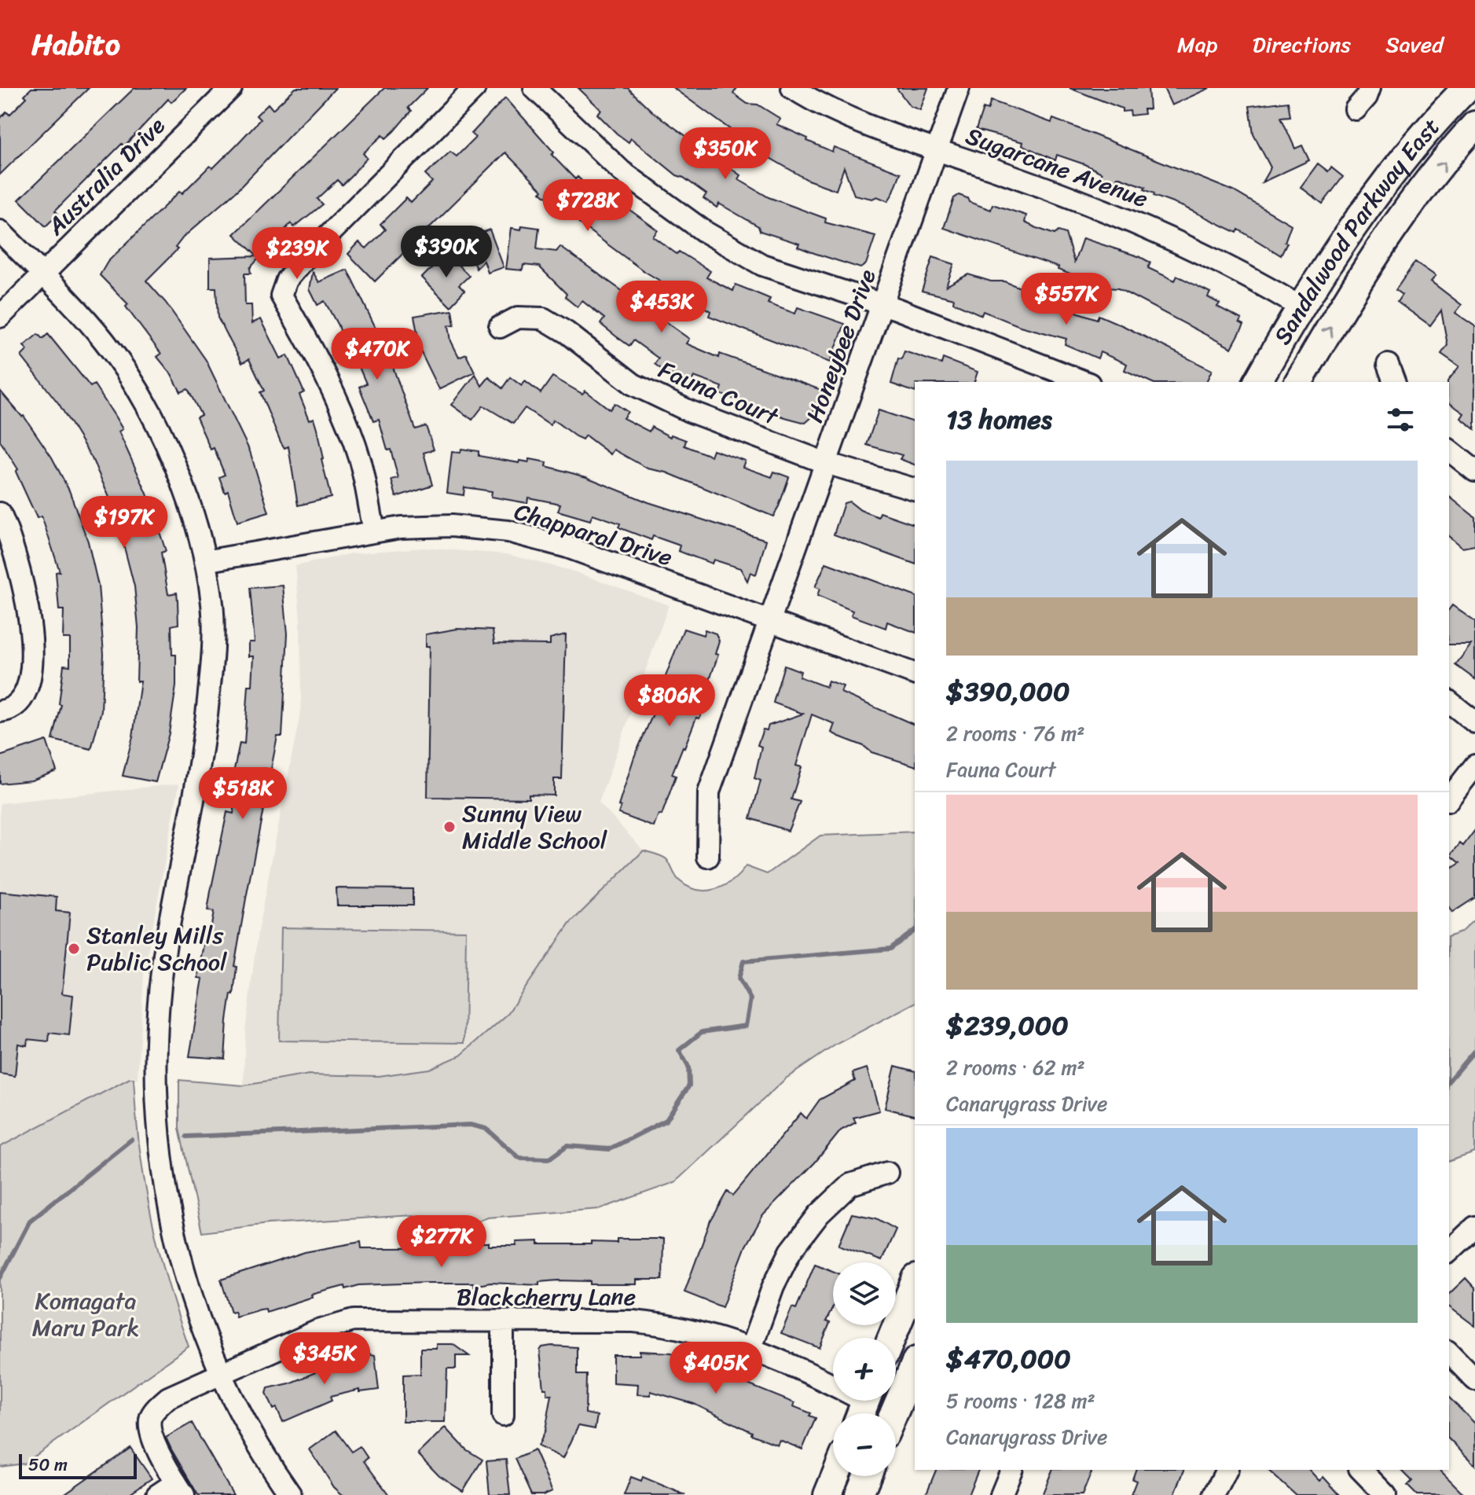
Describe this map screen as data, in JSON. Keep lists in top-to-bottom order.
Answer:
{
  "streets": {
    "main road": ["Sandalwood Parkway East"],
    "street": [
      "Sugarcane Avenue",
      "Australia Drive",
      "Honeybee Drive",
      "Fauna Court",
      "Chapparal Drive",
      "Blackcherry Lane"
    ]
  },
  "crossings": [
    ["Sugarcane Avenue", "Sandalwood Parkway East"],
    ["Sugarcane Avenue", "Honeybee Drive"],
    ["Honeybee Drive", "Fauna Court"],
    ["Honeybee Drive", "Chapparal Drive"]
  ],
  "parks": ["Komagata Maru Park"],
  "places": ["Sunny View Middle School", "Stanley Mills Public School"],
  "scale_bar": "50 m",
  "page": {
    "header": "Habito",
    "nav": ["Map", "Directions", "Saved"],
    "price": [
      "$350K",
      "$728K",
      "$390K",
      "$239K",
      "$557K",
      "$453K",
      "$470K",
      "$197K",
      "$806K",
      "$518K",
      "$277K",
      "$345K",
      "$405K"
    ],
    "heading": "13 homes",
    "list": [
      {
        "name": "$390,000",
        "note": "2 rooms · 76 m² · Fauna Court"
      },
      {
        "name": "$239,000",
        "note": "2 rooms · 62 m² · Canarygrass Drive"
      },
      {
        "name": "$470,000",
        "note": "5 rooms · 128 m² · Canarygrass Drive"
      }
    ],
    "map_buttons": ["+", "−"],
    "scale": "50 m"
  }
}
